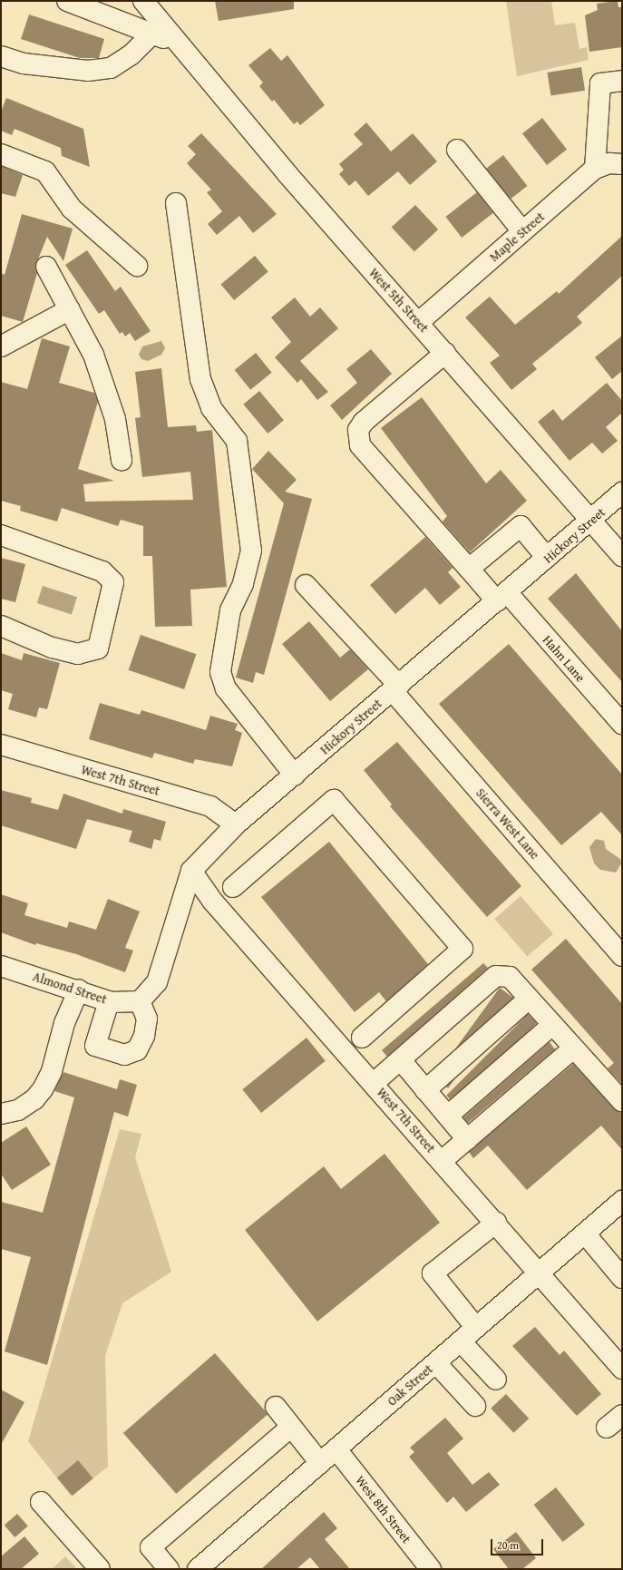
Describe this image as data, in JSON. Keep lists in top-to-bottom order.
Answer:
{
  "streets": {
    "street": [
      "Maple Street",
      "West 5th Street",
      "Hickory Street",
      "Hahn Lane",
      "West 7th Street",
      "Sierra West Lane",
      "Almond Street",
      "Oak Street",
      "West 8th Street"
    ]
  },
  "crossings": [
    ["Maple Street", "West 5th Street"],
    ["West 5th Street", "Hickory Street"],
    ["West 5th Street", "Hahn Lane"],
    ["Hickory Street", "Hahn Lane"],
    ["Hickory Street", "West 7th Street"],
    ["Hickory Street", "Sierra West Lane"],
    ["Hickory Street", "Almond Street"],
    ["West 7th Street", "Oak Street"],
    ["Oak Street", "West 8th Street"]
  ],
  "scale_bar": "20 m"
}
